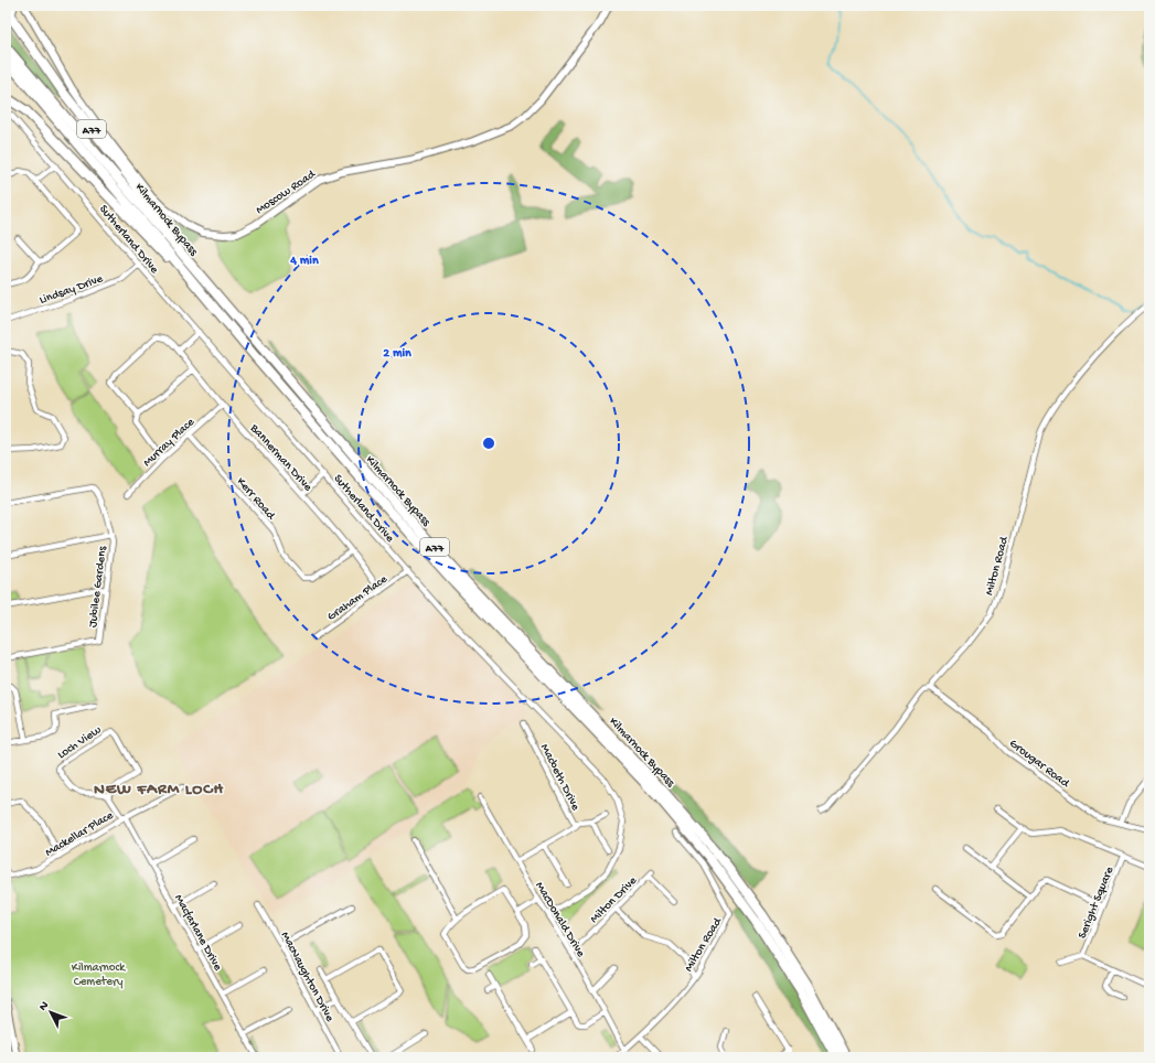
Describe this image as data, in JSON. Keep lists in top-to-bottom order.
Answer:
{
  "streets": {
    "highway": ["A77", "Kilmarnock Bypass"],
    "street": [
      "Moscow Road",
      "Sutherland Drive",
      "Lindsay Drive",
      "Murray Place",
      "Bannerman Drive",
      "Kerr Road",
      "Milton Road",
      "Jubilee Gardens",
      "Graham Place",
      "Loch View",
      "Grougar Road",
      "Macbeth Drive",
      "Mackellar Place",
      "Milton Drive",
      "Seright Square",
      "MacDonald Drive",
      "Macfarlane Drive",
      "MacNaughton Drive"
    ]
  },
  "crossings": [
    ["A77", "Kilmarnock Bypass"],
    ["Sutherland Drive", "Lindsay Drive"],
    ["Sutherland Drive", "Graham Place"],
    ["Sutherland Drive", "MacDonald Drive"],
    ["Murray Place", "Bannerman Drive"],
    ["Murray Place", "Kerr Road"],
    ["Bannerman Drive", "Kerr Road"],
    ["Bannerman Drive", "Graham Place"],
    ["Milton Road", "Grougar Road"],
    ["Milton Road", "MacDonald Drive"],
    ["Macbeth Drive", "MacDonald Drive"],
    ["Mackellar Place", "Macfarlane Drive"],
    ["Milton Drive", "MacDonald Drive"]
  ],
  "districts": ["NEW FARM LOCH"],
  "parks": ["Kilmarnock Cemetery"],
  "north": "top left",
  "rings": ["4 min", "2 min"]
}
